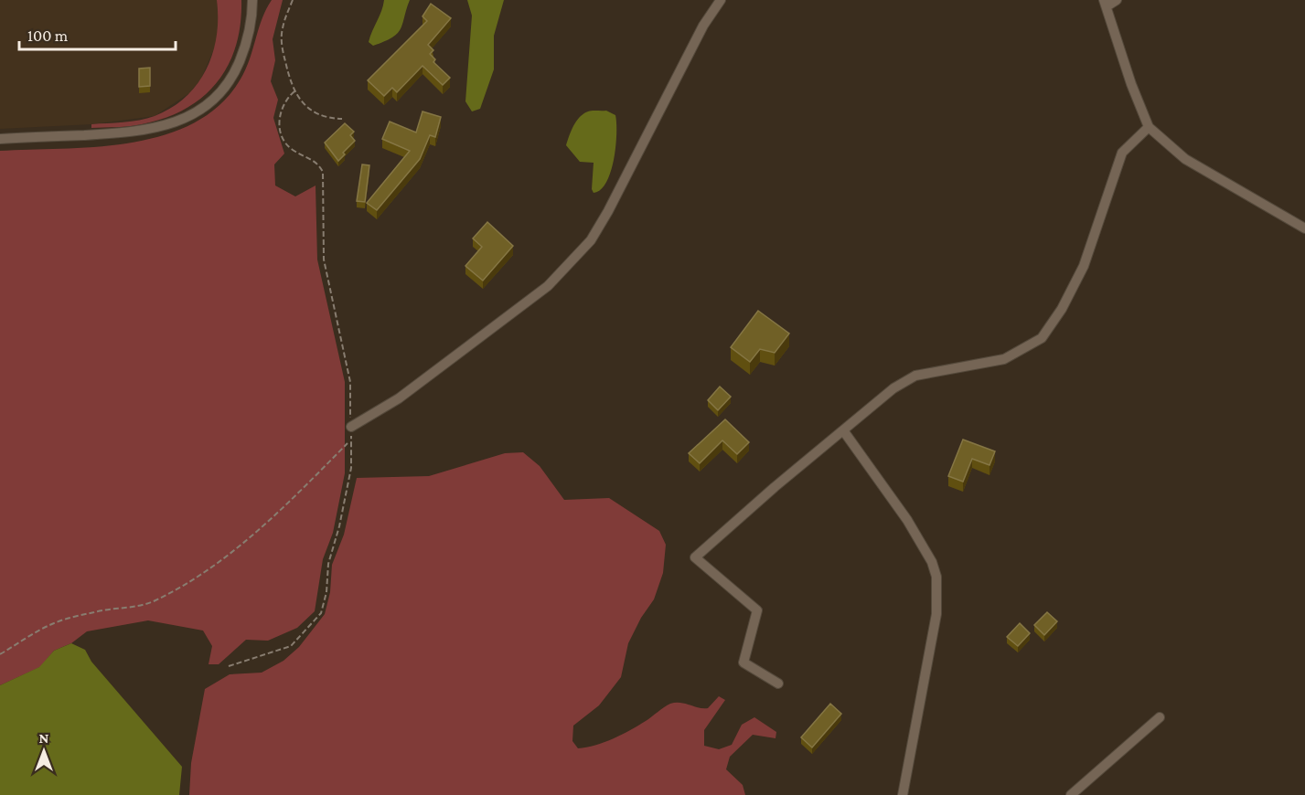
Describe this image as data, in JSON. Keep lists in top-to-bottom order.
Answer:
{
  "scale_bar": "100 m",
  "north": "top"
}
